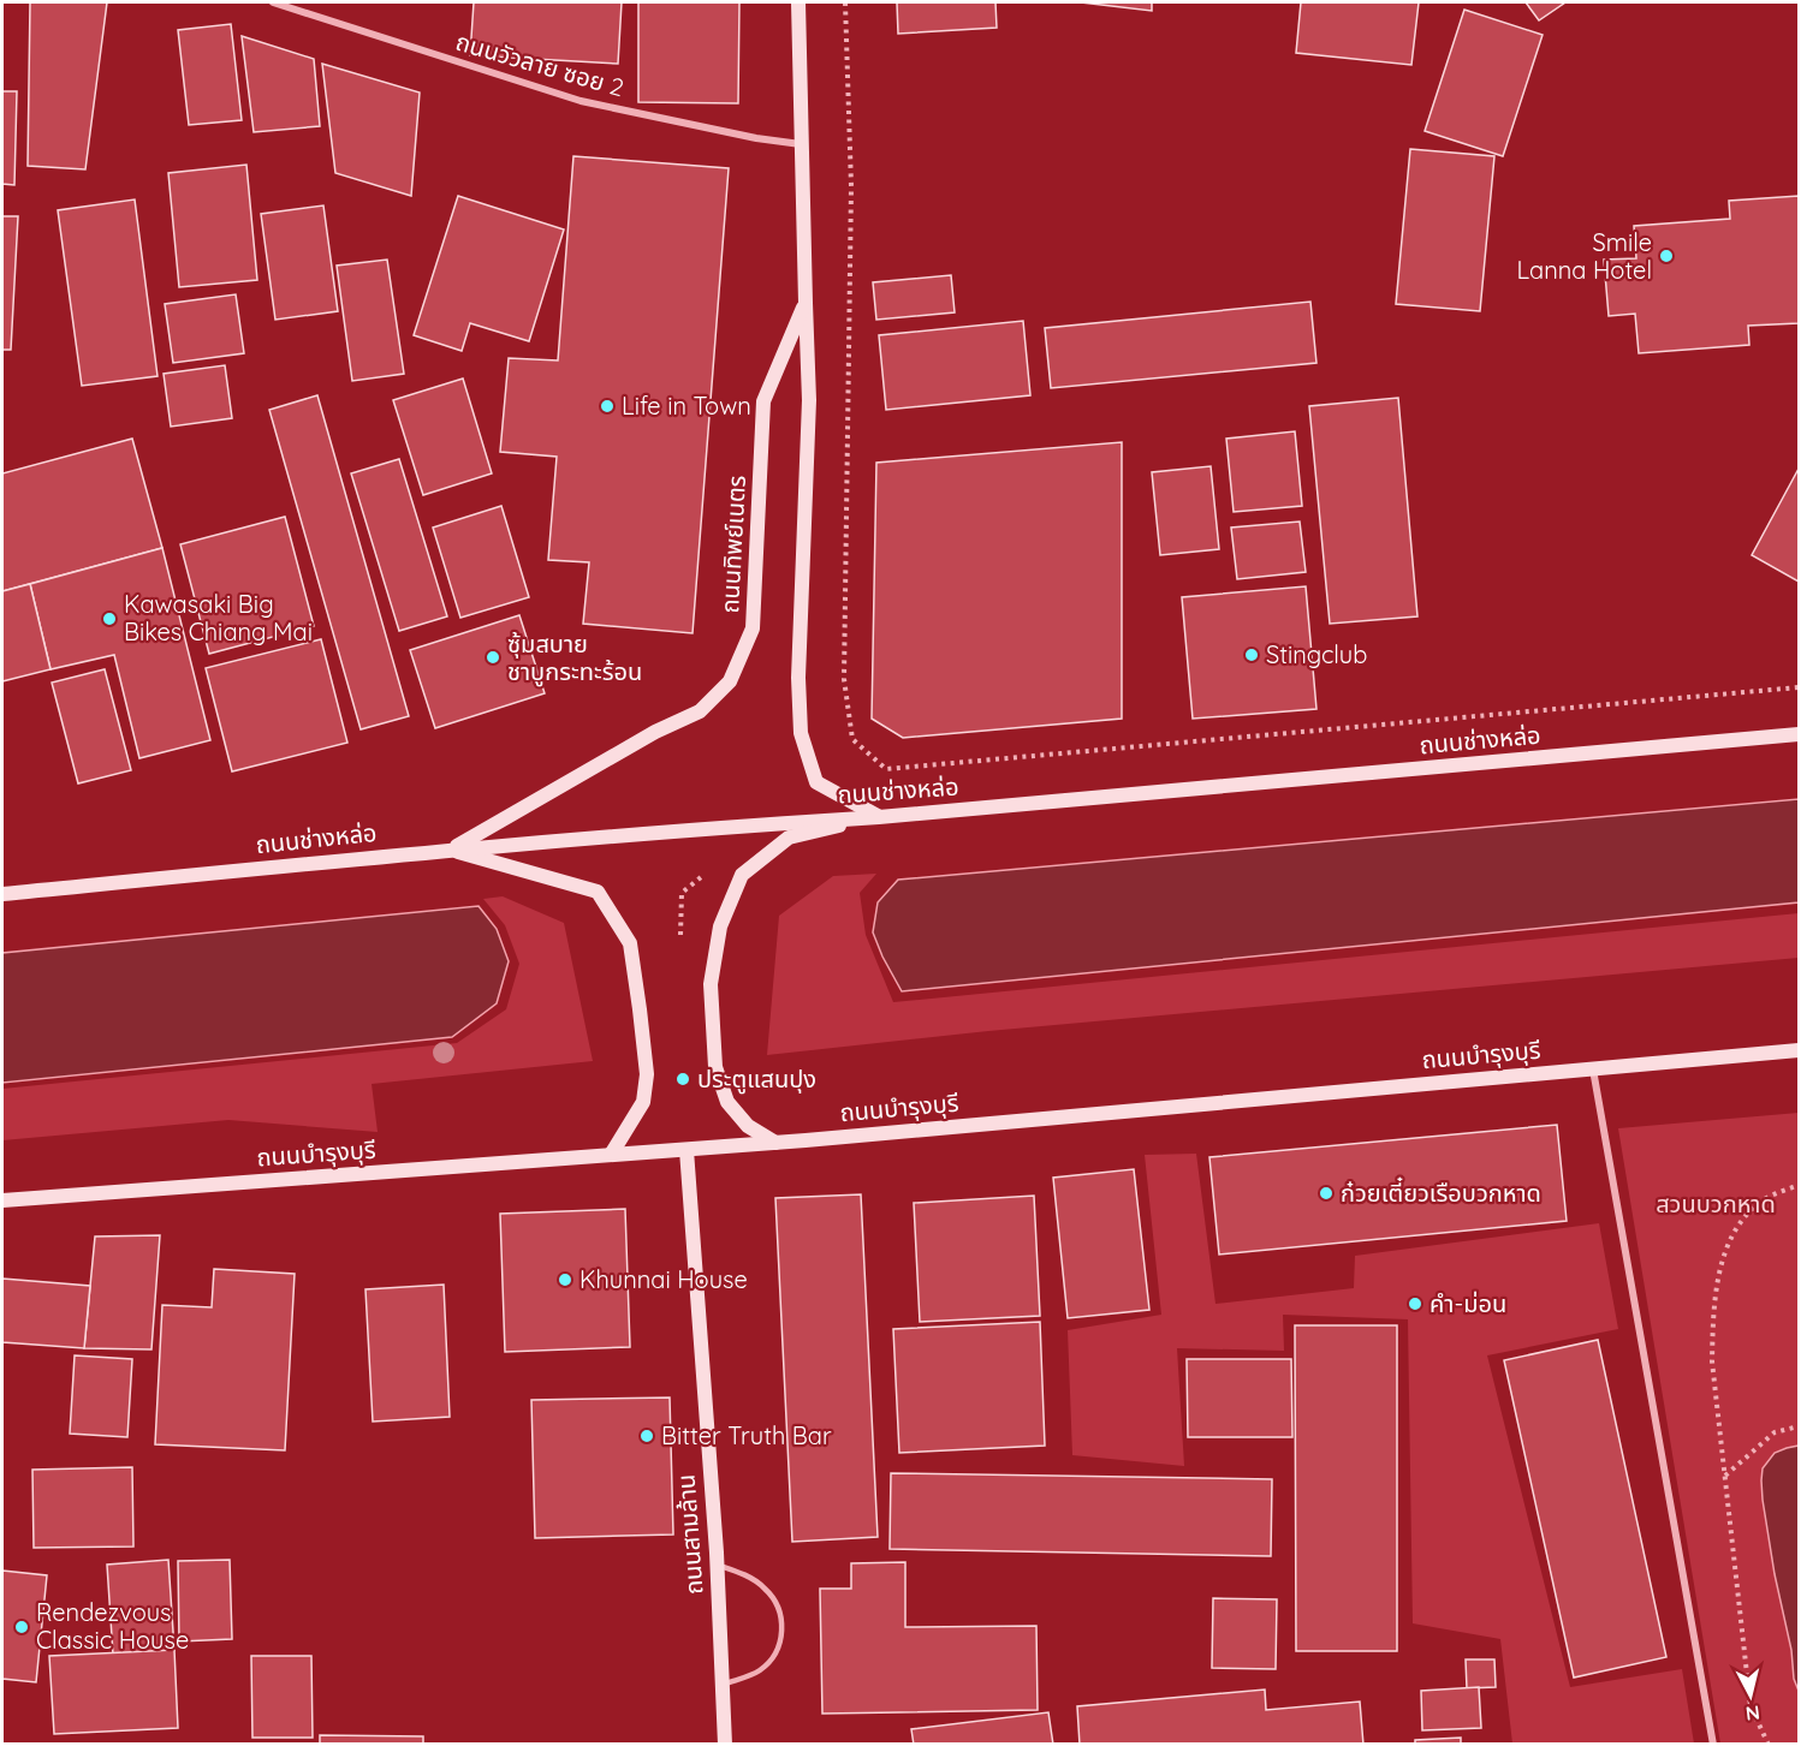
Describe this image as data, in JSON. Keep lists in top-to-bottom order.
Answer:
{
  "streets": {
    "main road": [
      "ถนนทิพย์เนตร",
      "ถนนช่างหล่อ",
      "ถนนบำรุงบุรี",
      "ถนนสามล้าน"
    ],
    "street": ["ถนนวัวลาย ซอย 2"]
  },
  "crossings": [
    ["ถนนวัวลาย ซอย 2", "ถนนทิพย์เนตร"],
    ["ถนนทิพย์เนตร", "ถนนช่างหล่อ"],
    ["ถนนบำรุงบุรี", "ถนนสามล้าน"]
  ],
  "parks": ["สวนบวกหาด"],
  "places": [
    "Smile Lanna Hotel",
    "Life in Town",
    "Kawasaki Big Bikes Chiang Mai",
    "Stingclub",
    "ซุ้มสบาย ชาบูกระทะร้อน",
    "ประตูแสนปุง",
    "ก๋วยเตี๋ยวเรือบวกหาด",
    "Khunnai House",
    "คำ-ม่อน",
    "Bitter Truth Bar",
    "Rendezvous Classic House"
  ],
  "north": "bottom"
}
